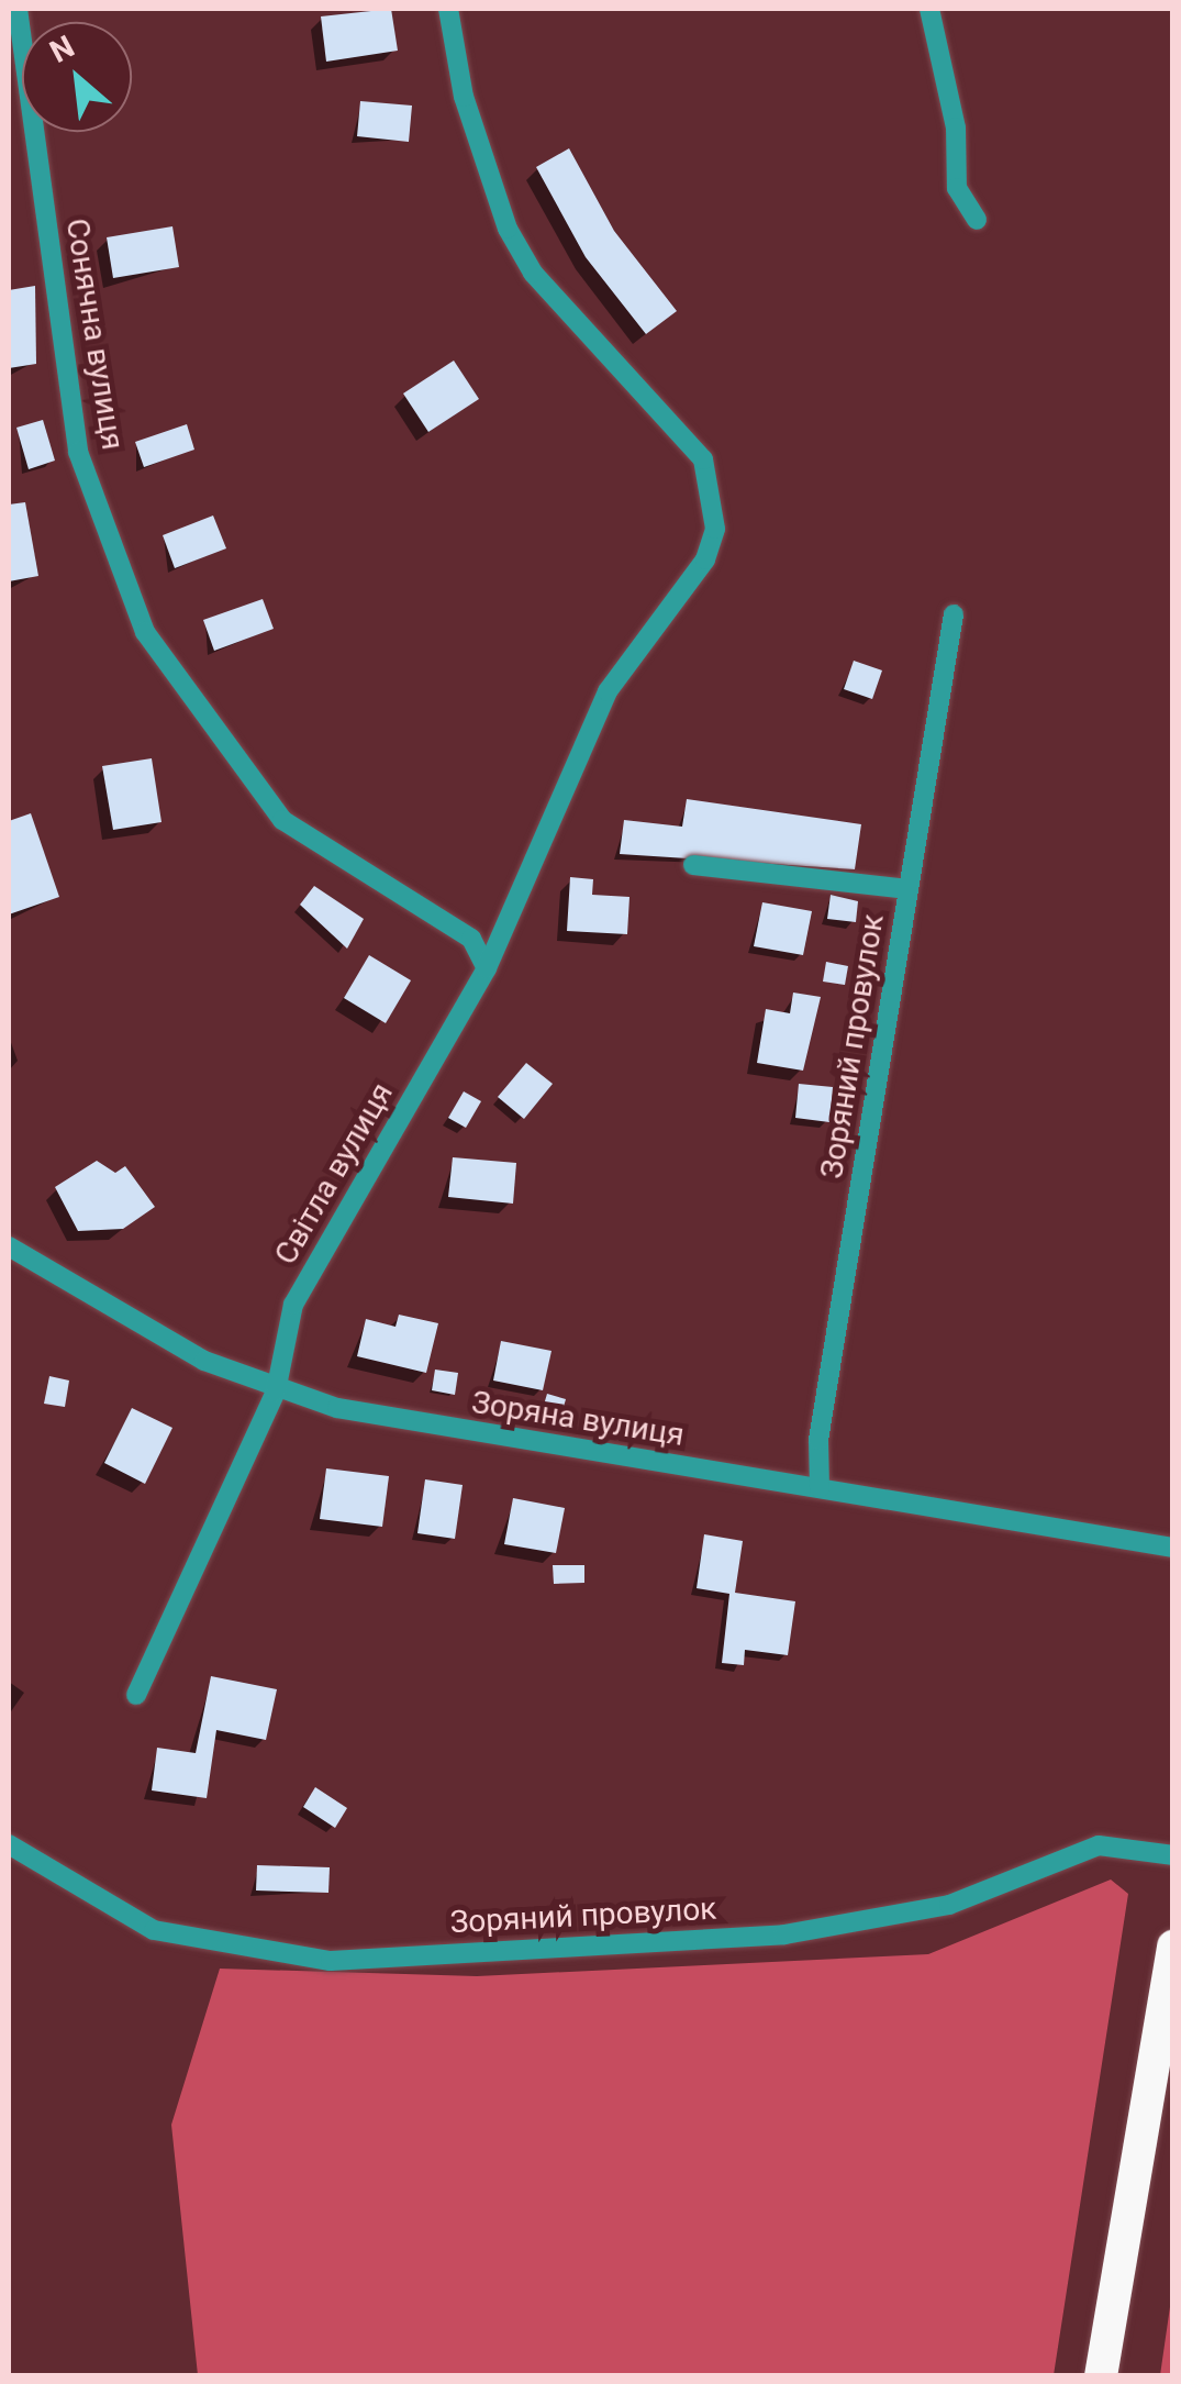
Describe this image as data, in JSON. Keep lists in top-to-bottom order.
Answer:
{
  "streets": {
    "street": [
      "Сонячна вулиця",
      "Зоряний провулок",
      "Світла вулиця",
      "Зоряна вулиця"
    ]
  },
  "crossings": [
    ["Сонячна вулиця", "Світла вулиця"],
    ["Зоряний провулок", "Зоряна вулиця"],
    ["Світла вулиця", "Зоряна вулиця"]
  ],
  "north": "top left"
}
